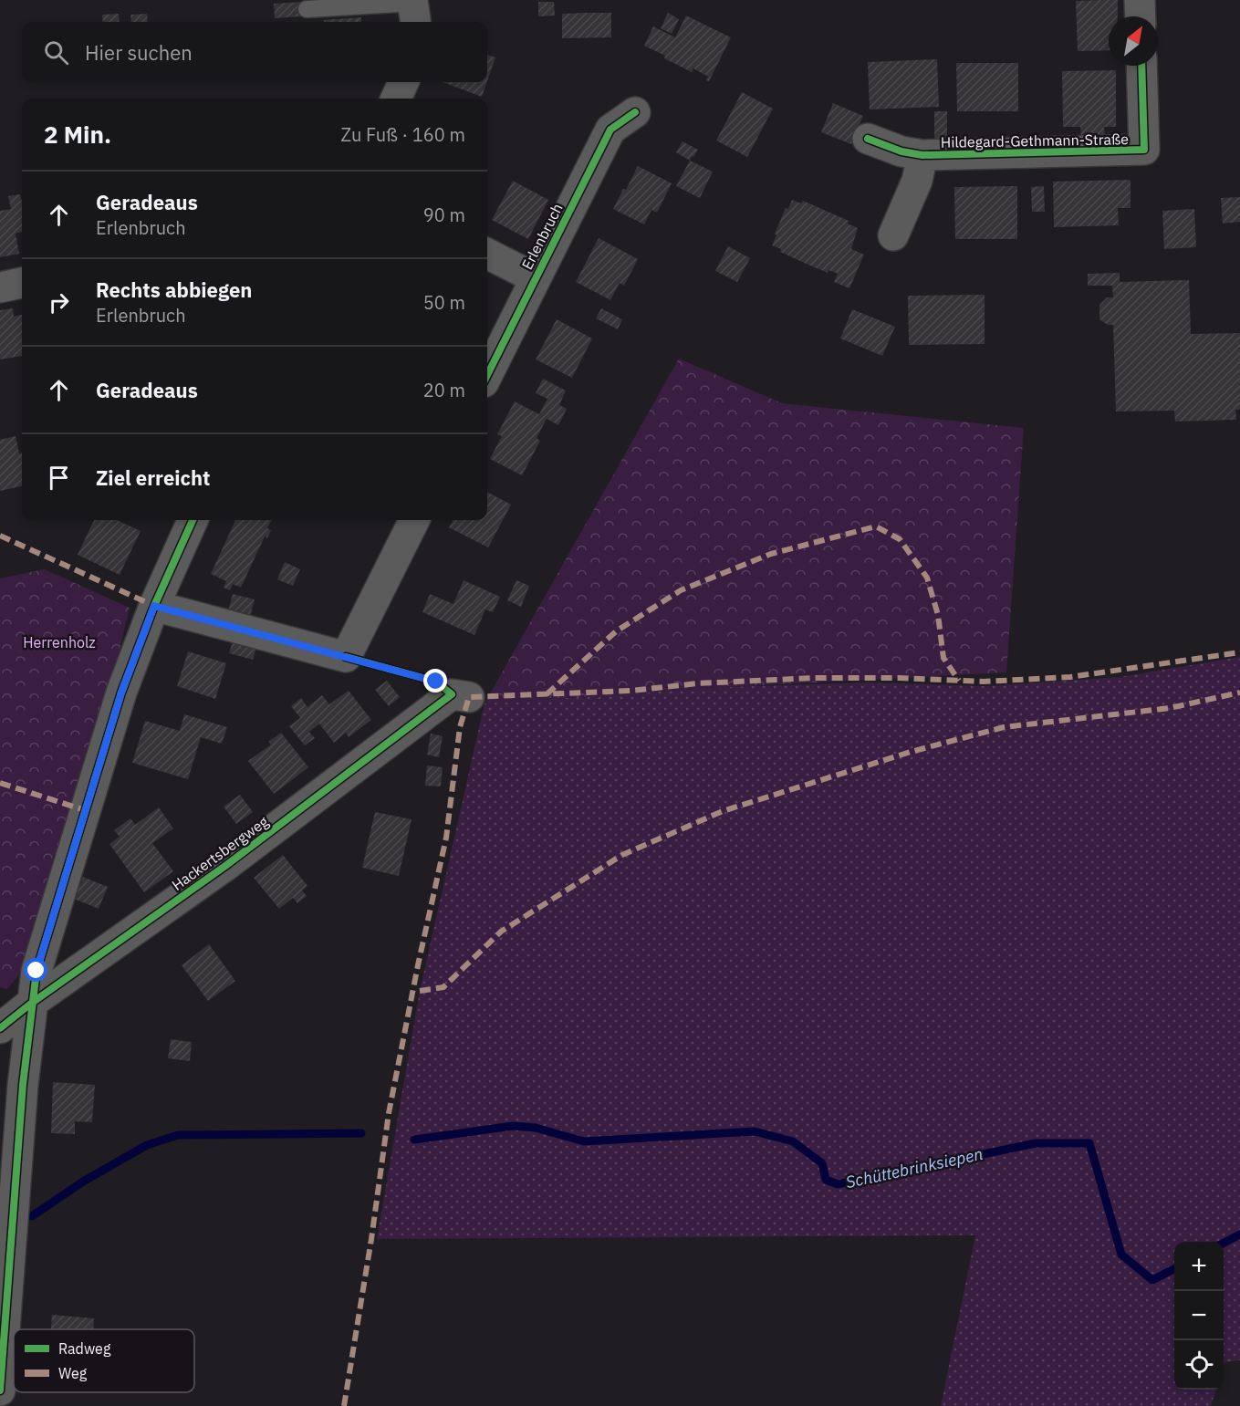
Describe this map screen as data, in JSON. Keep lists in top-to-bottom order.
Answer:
{
  "streets": {
    "street": ["Hildegard-Gethmann-Straße", "Erlenbruch", "Hackertsbergweg"]
  },
  "water": ["Schüttebrinksiepen"],
  "parks": ["Herrenholz"],
  "legend": ["Radweg", "Weg"],
  "north": "top right",
  "page": {
    "search": "Hier suchen",
    "heading": ["2 Min.", "Zu Fuß · 160 m"],
    "list": [
      ["Geradeaus", "Erlenbruch", "90 m"],
      ["Rechts abbiegen", "Erlenbruch", "50 m"],
      ["Geradeaus", "20 m"],
      "Ziel erreicht"
    ],
    "map_buttons": ["+", "−"]
  }
}
